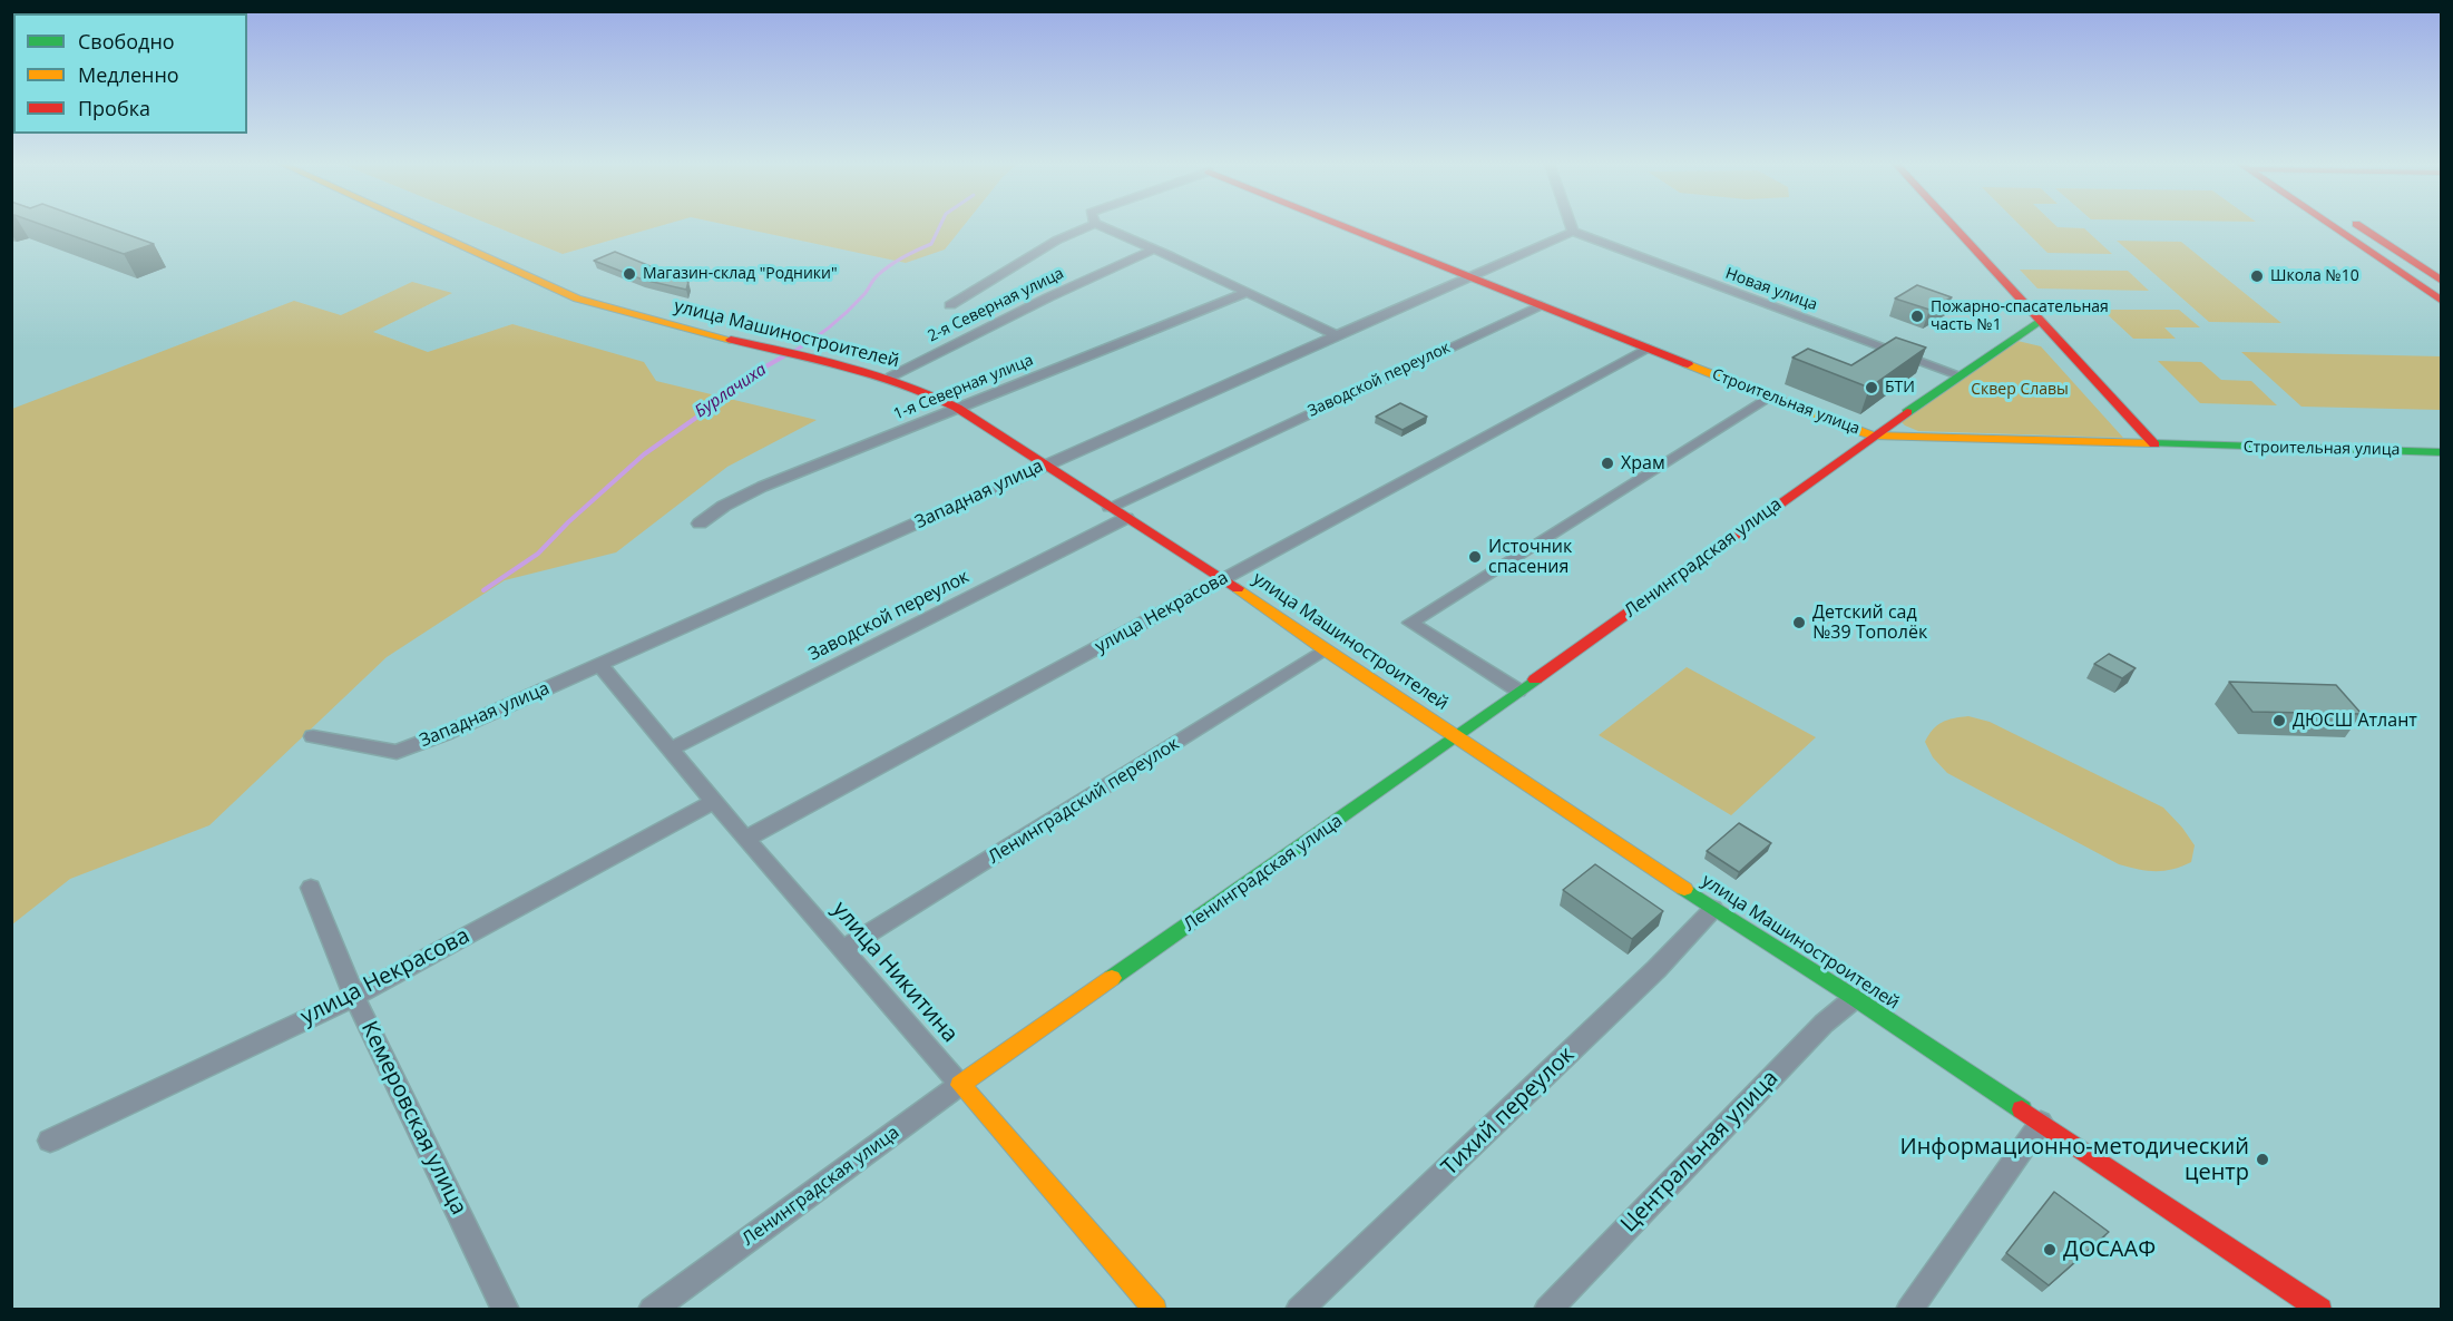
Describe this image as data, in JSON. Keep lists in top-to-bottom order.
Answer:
{
  "streets": {
    "street": [
      "Новая улица",
      "2-я Северная улица",
      "улица Машиностроителей",
      "Заводской переулок",
      "1-я Северная улица",
      "Строительная улица",
      "Западная улица",
      "Ленинградская улица",
      "улица Некрасова",
      "Ленинградский переулок",
      "улица Никитина",
      "Тихий переулок",
      "Кемеровская улица",
      "Центральная улица"
    ]
  },
  "crossings": [
    ["Новая улица", "Западная улица"],
    ["Новая улица", "Ленинградская улица"],
    ["2-я Северная улица", "улица Машиностроителей"],
    ["улица Машиностроителей", "Заводской переулок"],
    ["улица Машиностроителей", "1-я Северная улица"],
    ["улица Машиностроителей", "Западная улица"],
    ["улица Машиностроителей", "Ленинградская улица"],
    ["улица Машиностроителей", "улица Некрасова"],
    ["улица Машиностроителей", "Ленинградский переулок"],
    ["улица Машиностроителей", "Тихий переулок"],
    ["улица Машиностроителей", "Центральная улица"],
    ["Заводской переулок", "Строительная улица"],
    ["Заводской переулок", "улица Никитина"],
    ["Строительная улица", "Западная улица"],
    ["Строительная улица", "Ленинградская улица"],
    ["Строительная улица", "улица Некрасова"],
    ["Западная улица", "улица Никитина"],
    ["Ленинградская улица", "улица Никитина"],
    ["улица Некрасова", "улица Никитина"],
    ["улица Некрасова", "Кемеровская улица"],
    ["Ленинградский переулок", "улица Никитина"]
  ],
  "water": ["Бурлачиха"],
  "parks": ["Сквер Славы"],
  "places": [
    "Магазин-склад \"Родники\"",
    "Школа №10",
    "Пожарно-спасательная часть №1",
    "БТИ",
    "Храм",
    "Источник спасения",
    "Детский сад №39 Тополёк",
    "ДЮСШ Атлант",
    "Информационно-методический центр",
    "ДОСААФ"
  ],
  "legend": ["Свободно", "Медленно", "Пробка"]
}
